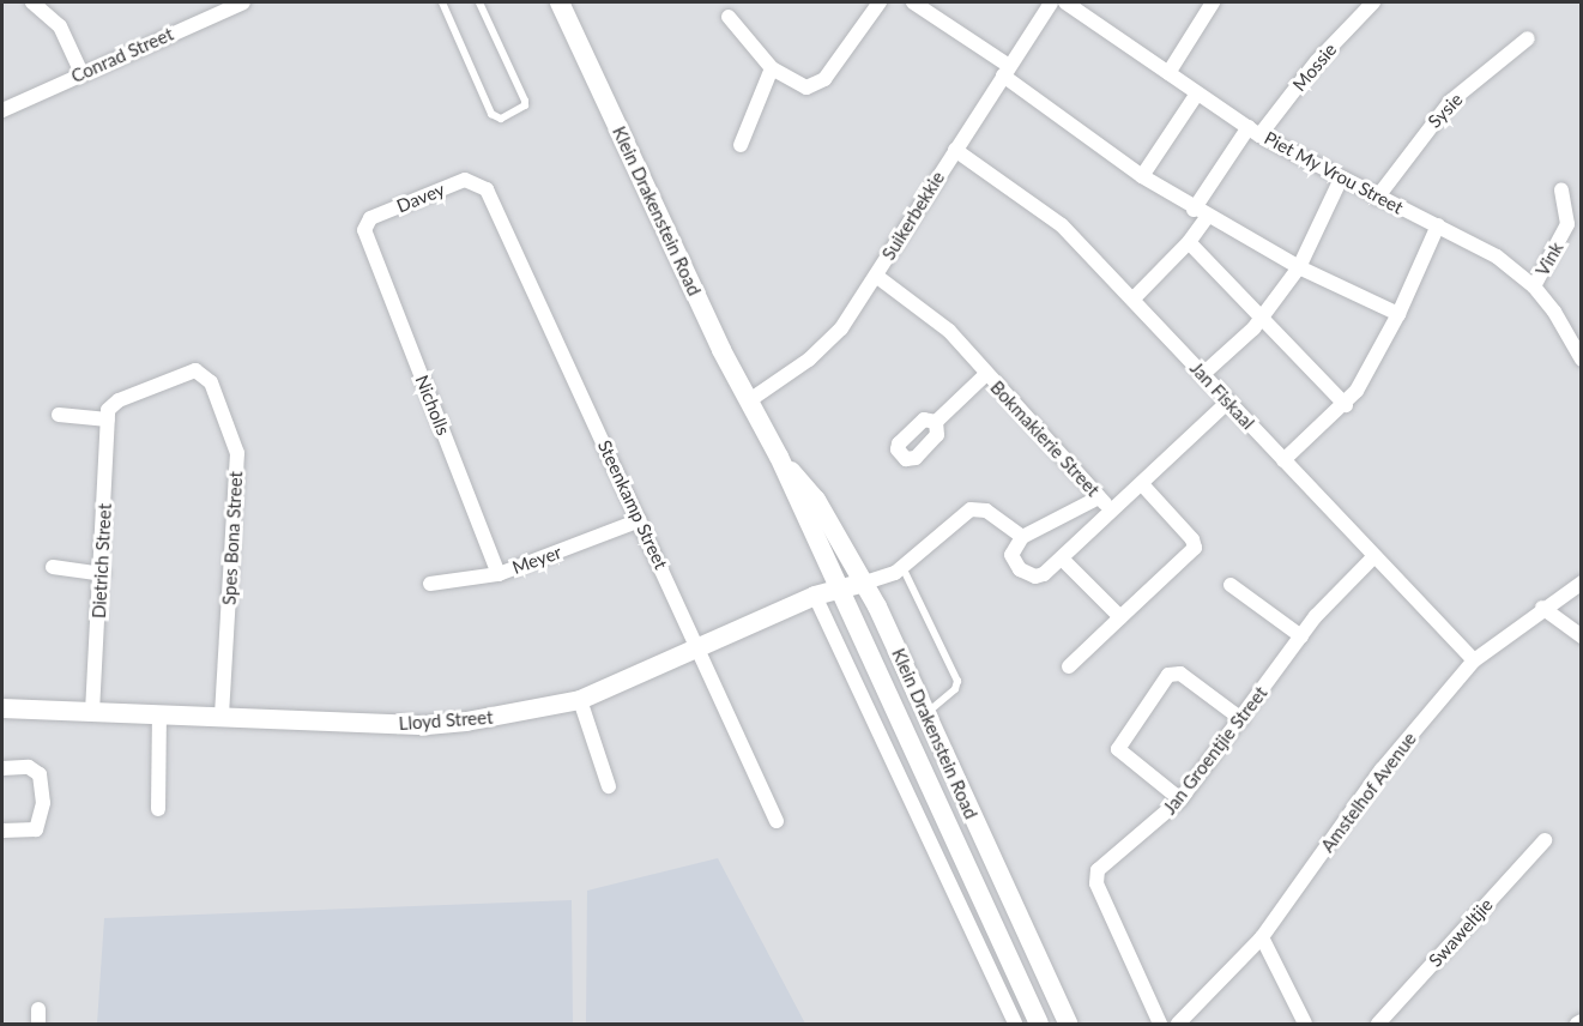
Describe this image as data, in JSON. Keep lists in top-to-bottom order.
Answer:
{
  "streets": {
    "main road": ["Klein Drakenstein Road", "Lloyd Street"],
    "street": [
      "Conrad Street",
      "Mossie",
      "Sysie",
      "Piet My Vrou Street",
      "Davey",
      "Suikerbekkie",
      "Vink",
      "Jan Fiskaal",
      "Nicholls",
      "Bokmakierie Street",
      "Steenkamp Street",
      "Spes Bona Street",
      "Meyer",
      "Dietrich Street",
      "Jan Groentjie Street",
      "Amstelhof Avenue",
      "Swaweltjie"
    ]
  },
  "crossings": [
    ["Mossie", "Piet My Vrou Street"],
    ["Mossie", "Jan Fiskaal"],
    ["Sysie", "Piet My Vrou Street"],
    ["Piet My Vrou Street", "Vink"],
    ["Davey", "Nicholls"],
    ["Davey", "Steenkamp Street"],
    ["Klein Drakenstein Road", "Suikerbekkie"],
    ["Klein Drakenstein Road", "Lloyd Street"],
    ["Suikerbekkie", "Jan Fiskaal"],
    ["Suikerbekkie", "Bokmakierie Street"],
    ["Jan Fiskaal", "Bokmakierie Street"],
    ["Jan Fiskaal", "Jan Groentjie Street"],
    ["Jan Fiskaal", "Amstelhof Avenue"],
    ["Nicholls", "Meyer"],
    ["Steenkamp Street", "Meyer"],
    ["Steenkamp Street", "Lloyd Street"],
    ["Spes Bona Street", "Dietrich Street"],
    ["Spes Bona Street", "Lloyd Street"],
    ["Dietrich Street", "Lloyd Street"]
  ]
}
